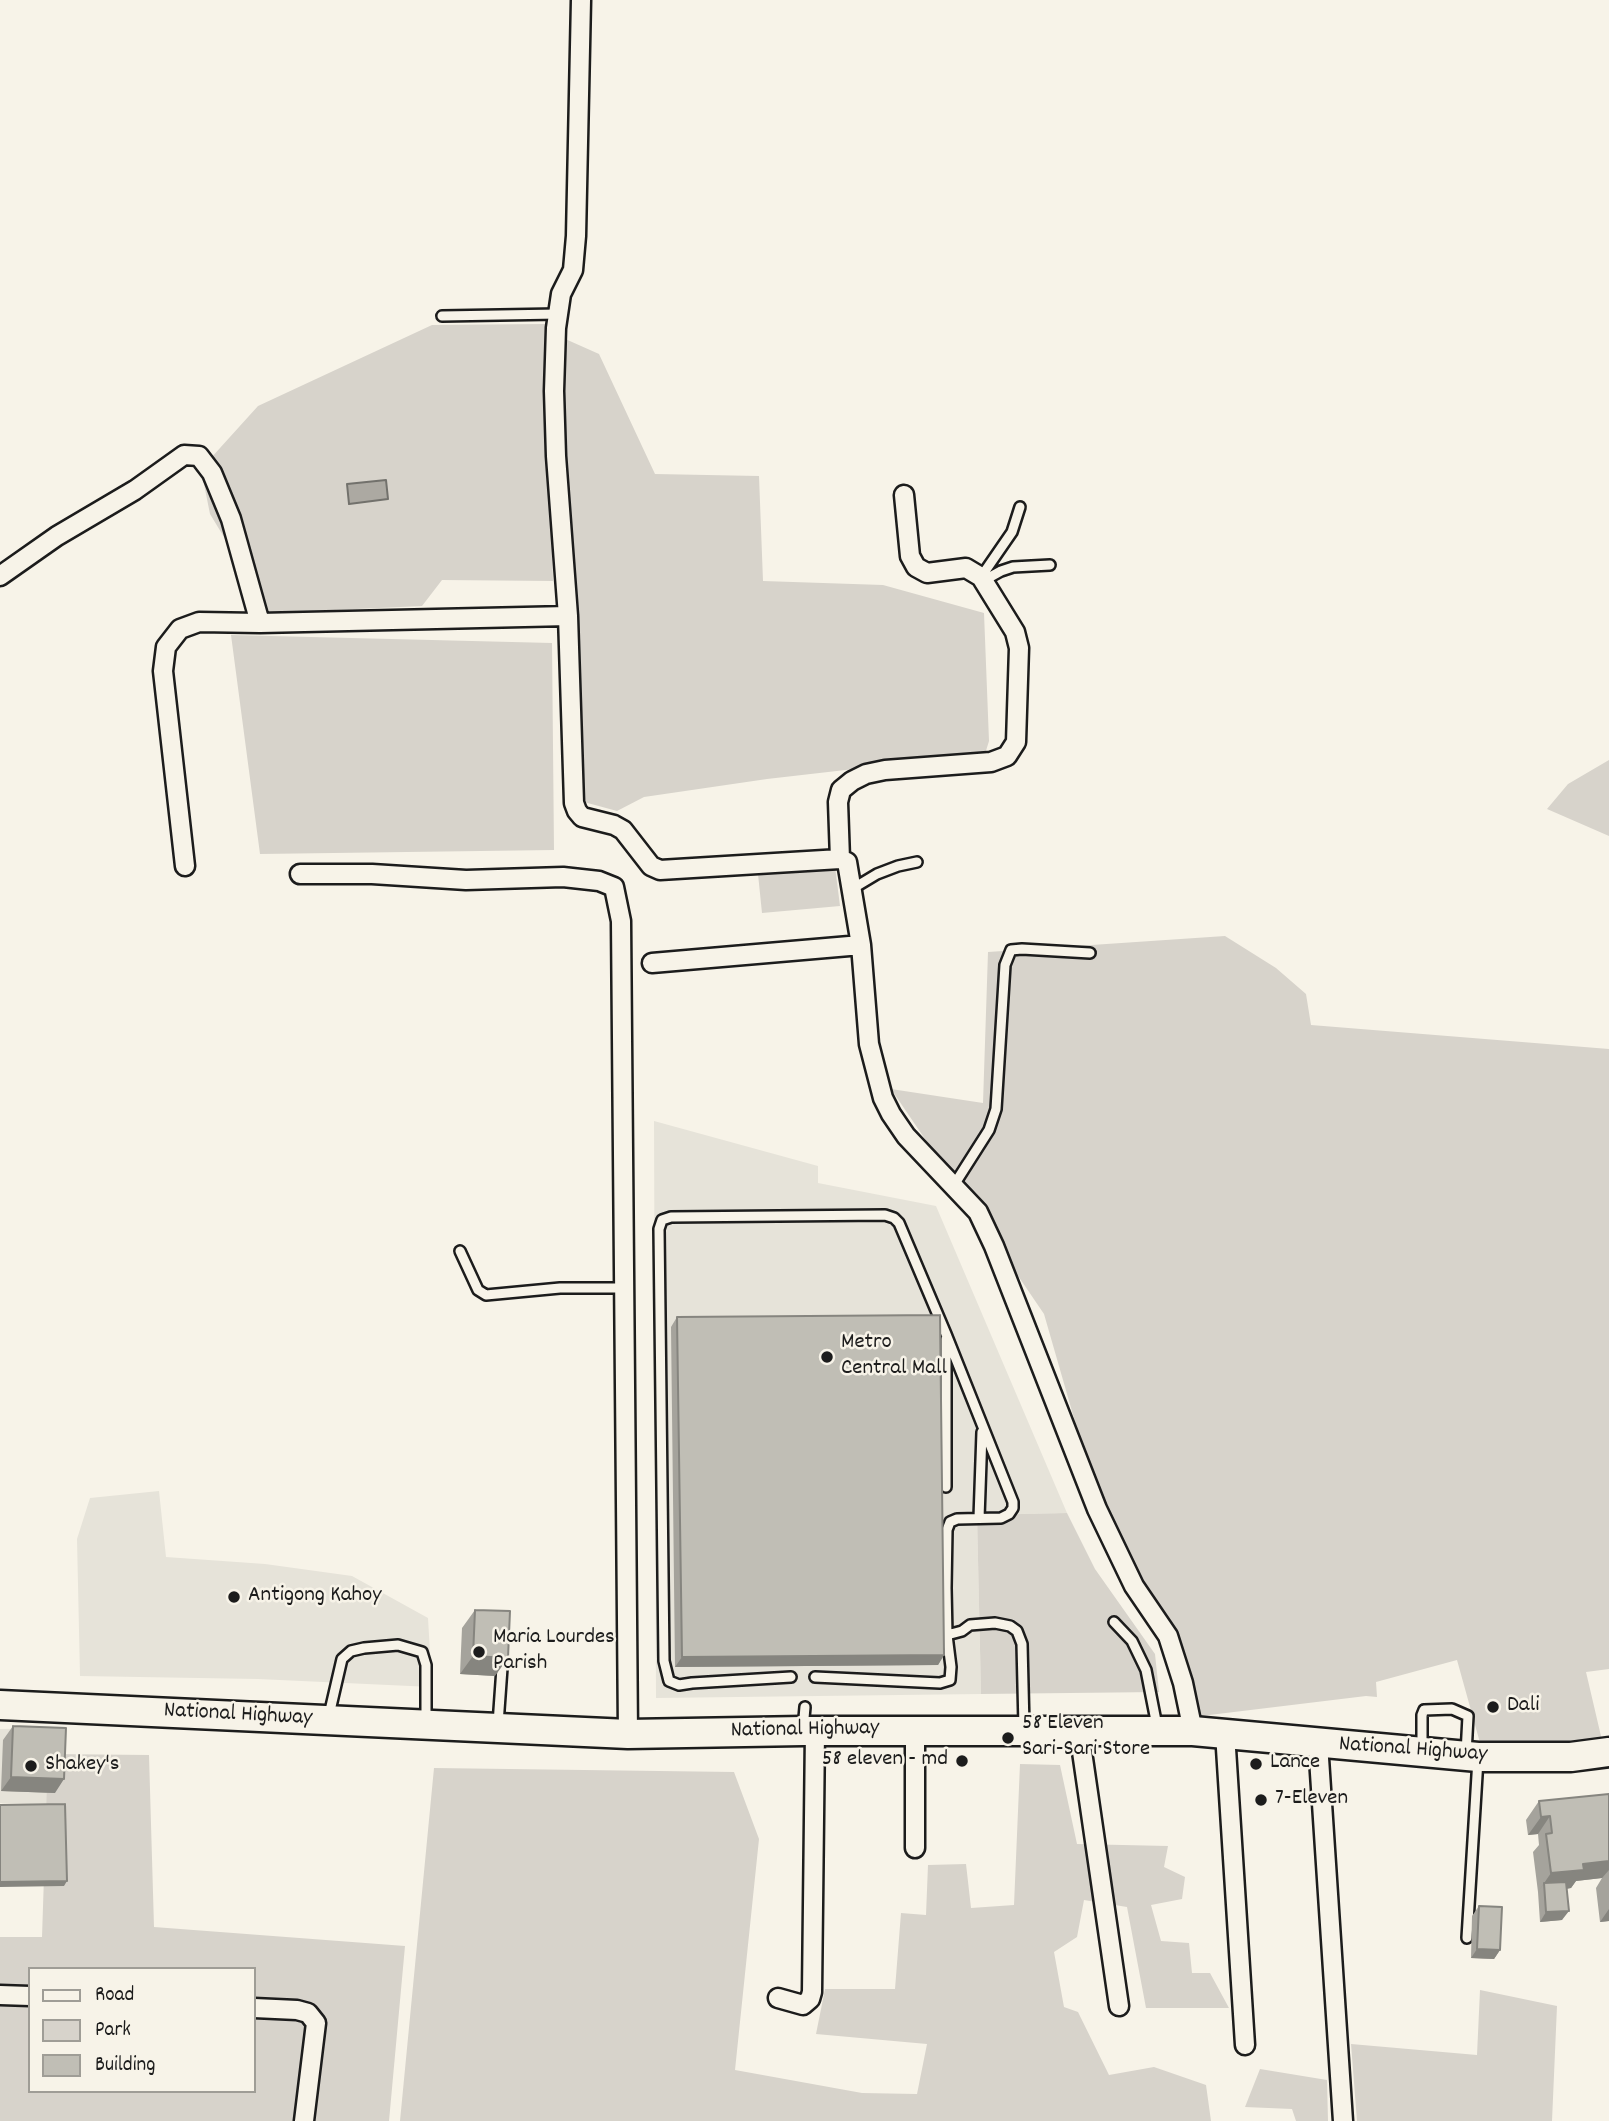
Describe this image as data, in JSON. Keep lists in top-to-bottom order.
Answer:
{
  "streets": {
    "main road": ["National Highway"]
  },
  "places": [
    "Metro Central Mall",
    "Antigong Kahoy",
    "Maria Lourdes Parish",
    "Dali",
    "58 Eleven Sari-Sari Store",
    "58 eleven - md",
    "Lance",
    "Shakey's",
    "7-Eleven"
  ],
  "legend": ["Road", "Park", "Building"]
}
